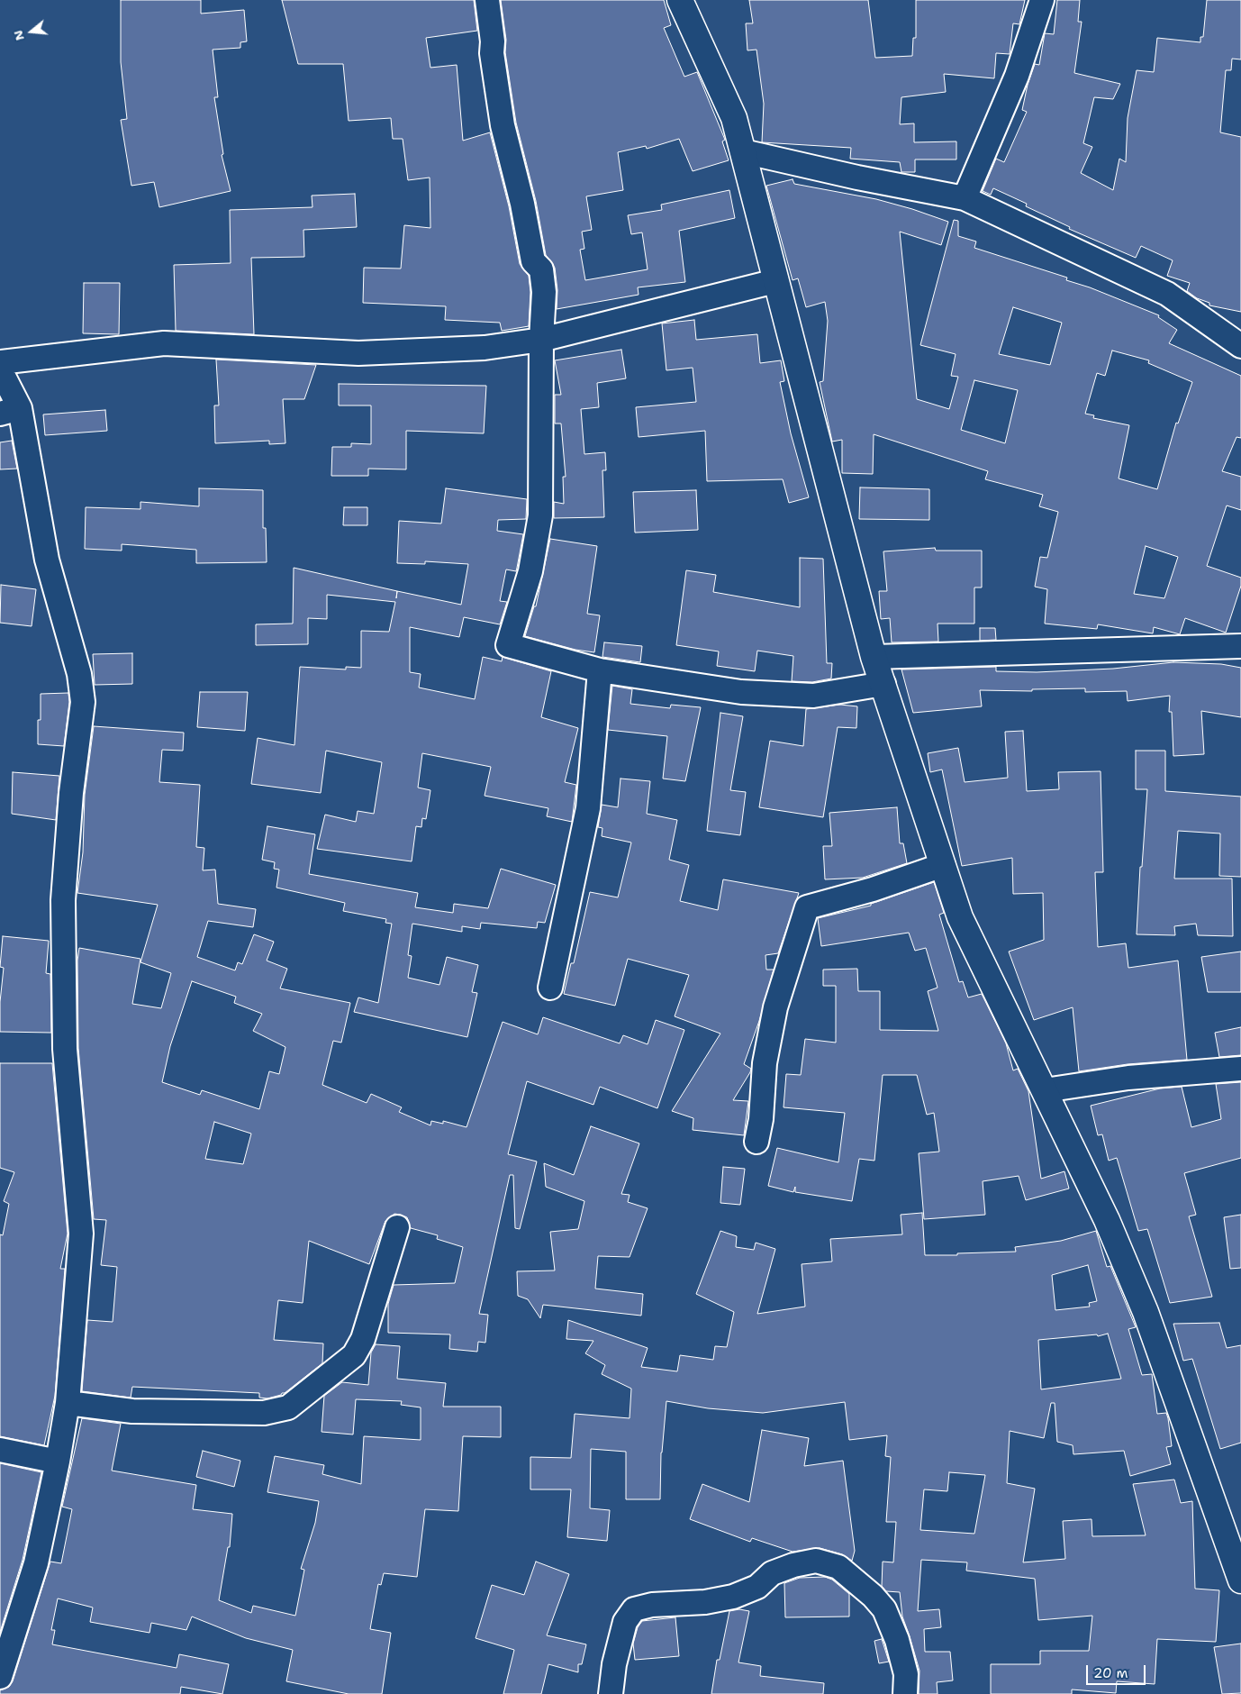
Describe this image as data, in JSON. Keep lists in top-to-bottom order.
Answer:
{
  "scale_bar": "20 m",
  "north": "left"
}
